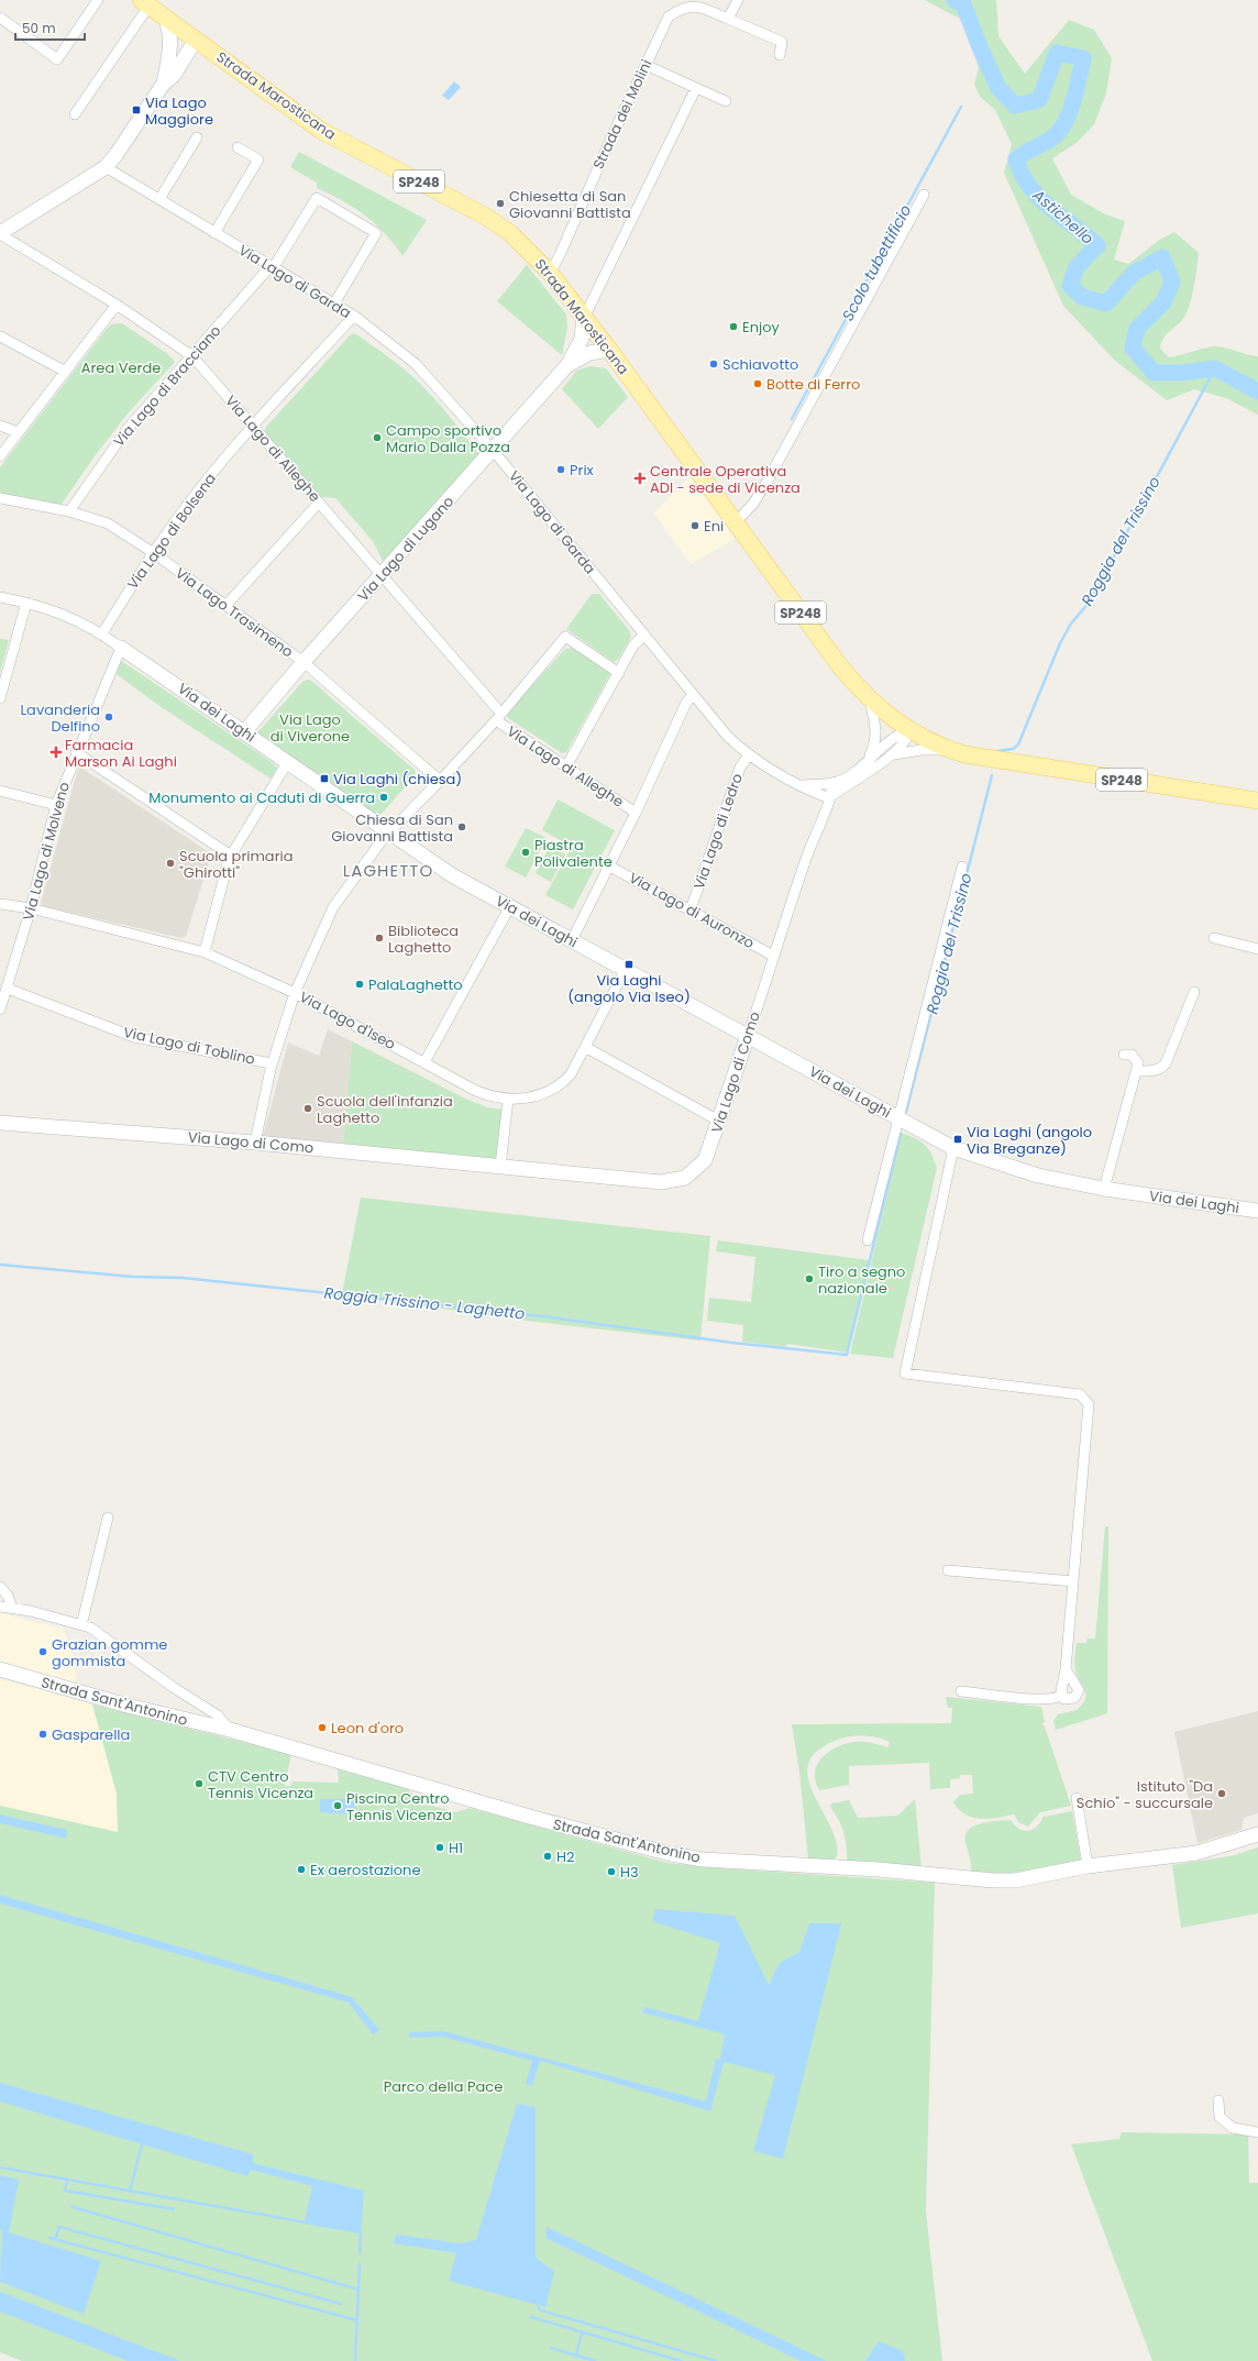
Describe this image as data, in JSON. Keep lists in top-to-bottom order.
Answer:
{
  "streets": {
    "main road": ["Strada Marosticana", "SP248"],
    "street": [
      "Strada dei Molini",
      "Via Lago di Garda",
      "Via Lago di Bracciano",
      "Via Lago di Alleghe",
      "Via Lago di Bolsena",
      "Via Lago di Lugano",
      "Via Lago Trasimeno",
      "Via dei Laghi",
      "Via Lago di Ledro",
      "Via Lago di Molveno",
      "Via Lago di Auronzo",
      "Via Lago d'Iseo",
      "Via Lago di Toblino",
      "Via Lago di Como",
      "Strada Sant'Antonino"
    ]
  },
  "crossings": [
    ["Strada Marosticana", "Strada dei Molini"],
    ["Strada Marosticana", "Via Lago di Garda"],
    ["Strada Marosticana", "Via Lago di Lugano"],
    ["Via Lago di Garda", "Via Lago di Bracciano"],
    ["Via Lago di Garda", "Via Lago di Bolsena"],
    ["Via Lago di Garda", "Via Lago di Lugano"],
    ["Via Lago di Garda", "Via Lago di Ledro"],
    ["Via Lago di Garda", "Via Lago di Como"],
    ["Via Lago di Bracciano", "Via Lago di Alleghe"],
    ["Via Lago di Bracciano", "Via Lago Trasimeno"],
    ["Via Lago di Alleghe", "Via Lago di Bolsena"],
    ["Via Lago di Alleghe", "Via Lago di Lugano"],
    ["Via Lago di Bolsena", "Via Lago Trasimeno"],
    ["Via Lago di Bolsena", "Via dei Laghi"],
    ["Via Lago di Lugano", "Via Lago Trasimeno"],
    ["Via Lago di Lugano", "Via dei Laghi"],
    ["Via dei Laghi", "Via Lago di Molveno"],
    ["Via dei Laghi", "Via Lago d'Iseo"],
    ["Via dei Laghi", "Via Lago di Como"],
    ["Via Lago di Ledro", "Via Lago di Auronzo"],
    ["Via Lago di Molveno", "Via Lago d'Iseo"],
    ["Via Lago di Molveno", "Via Lago di Toblino"],
    ["Via Lago di Auronzo", "Via Lago di Como"]
  ],
  "districts": ["LAGHETTO"],
  "water": [
    "Astichello",
    "Scolo tubettificio",
    "Roggia del Trissino",
    "Roggia Trissino - Laghetto"
  ],
  "parks": ["Area Verde", "Via Lago di Viverone", "Parco della Pace"],
  "places": {
    "transit": [
      "Via Lago Maggiore",
      "Via Laghi (chiesa)",
      "Via Laghi (angolo Via Iseo)",
      "Via Laghi (angolo Via Breganze)"
    ],
    "other": [
      "Chiesetta di San Giovanni Battista",
      "Enjoy",
      "Schiavotto",
      "Botte di Ferro",
      "Campo sportivo Mario Dalla Pozza",
      "Prix",
      "Eni",
      "Lavanderia Delfino",
      "Monumento ai Caduti di Guerra",
      "Chiesa di San Giovanni Battista",
      "Piastra Polivalente",
      "Scuola primaria \"Ghirotti\"",
      "Biblioteca Laghetto",
      "PalaLaghetto",
      "Scuola dell'infanzia Laghetto",
      "Tiro a segno nazionale",
      "Grazian gomme gommista",
      "Leon d'oro",
      "Gasparella",
      "CTV Centro Tennis Vicenza",
      "Istituto \"Da Schio\" - succursale",
      "Piscina Centro Tennis Vicenza",
      "H1",
      "H2",
      "Ex aerostazione",
      "H3"
    ],
    "health": ["Centrale Operativa ADI - sede di Vicenza", "Farmacia Marson Ai Laghi"]
  },
  "scale_bar": "50 m"
}
